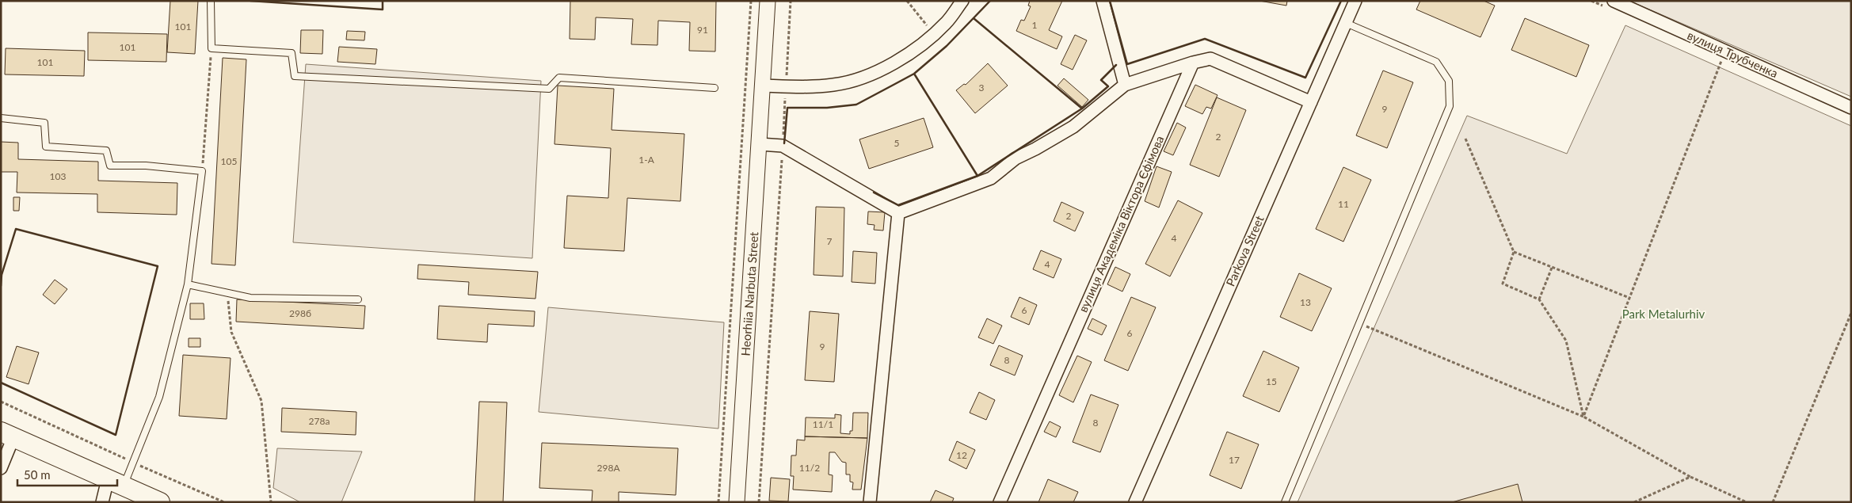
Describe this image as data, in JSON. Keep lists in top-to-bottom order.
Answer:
{
  "streets": {
    "street": [
      "вулиця Трубченка",
      "вулиця Академіка Віктора Єфімова",
      "Parkova Street",
      "Heorhiia Narbuta Street"
    ]
  },
  "parks": ["Park Metalurhiv"],
  "house_numbers": [
    "1",
    "101",
    "91",
    "101",
    "101",
    "3",
    "9",
    "2",
    "5",
    "1-А",
    "105",
    "103",
    "11",
    "2",
    "4",
    "7",
    "4",
    "13",
    "6",
    "298б",
    "6",
    "9",
    "8",
    "15",
    "278а",
    "8",
    "11/1",
    "12",
    "17",
    "298А",
    "11/2"
  ],
  "scale_bar": "50 m"
}
